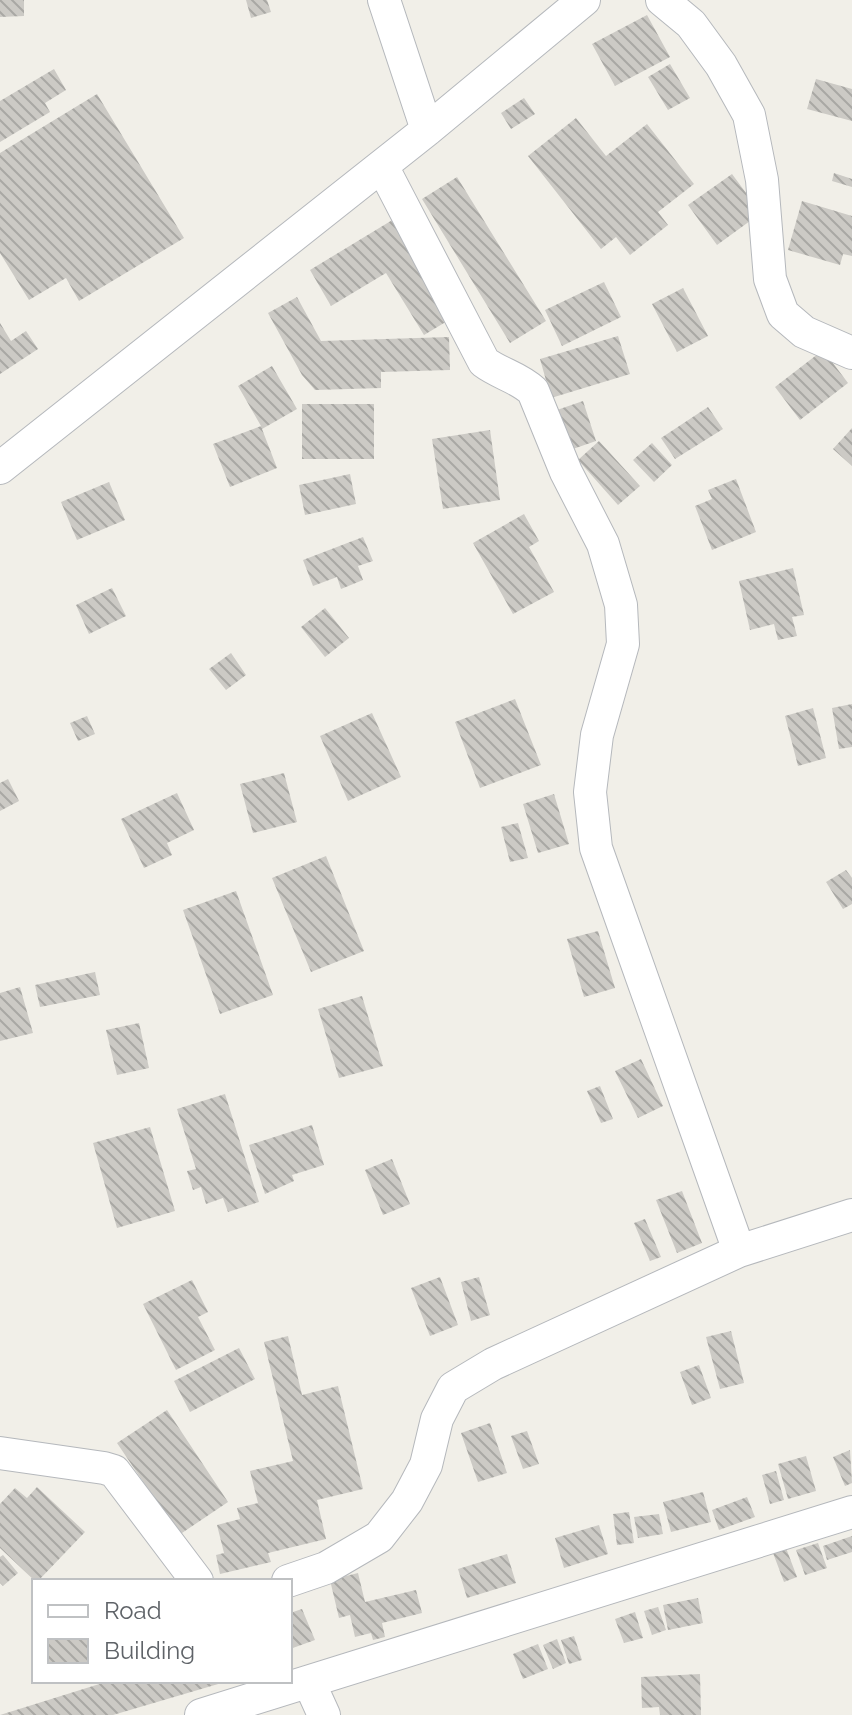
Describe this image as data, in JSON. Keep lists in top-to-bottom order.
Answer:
{
  "legend": ["Road", "Building"]
}
